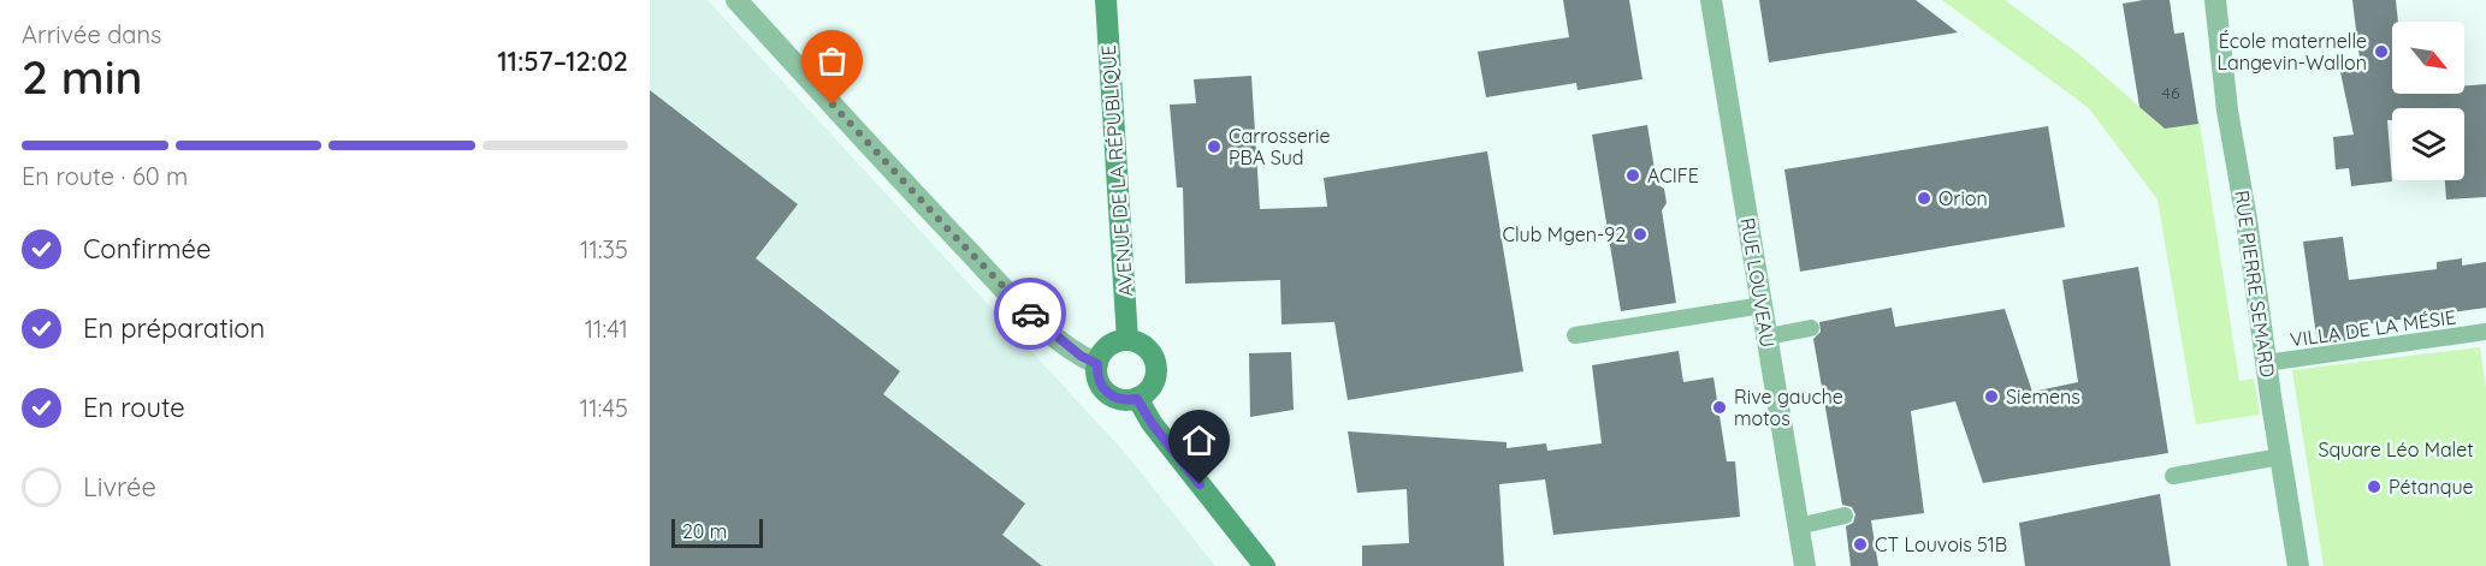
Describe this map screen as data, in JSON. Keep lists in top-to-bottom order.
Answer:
{
  "streets": {
    "main road": ["AVENUE DE LA RÉPUBLIQUE"],
    "street": ["RUE LOUVEAU", "RUE PIERRE SEMARD"],
    "lane": ["VILLA DE LA MÉSIE"]
  },
  "crossings": [
    ["RUE PIERRE SEMARD", "VILLA DE LA MÉSIE"]
  ],
  "parks": ["Square Léo Malet"],
  "places": [
    "École maternelle Langevin-Wallon",
    "Carrosserie PBA Sud",
    "ACIFE",
    "Orion",
    "Club Mgen-92",
    "Siemens",
    "Rive gauche motos",
    "Pétanque",
    "CT Louvois 51B"
  ],
  "house_numbers": ["46"],
  "scale_bar": "20 m",
  "north": "bottom right",
  "page": {
    "heading": ["2 min", "Arrivée dans", "11:57–12:02"],
    "bar": "En route · 60 m",
    "list": [
      ["Confirmée", "11:35"],
      ["En préparation", "11:41"],
      ["En route", "11:45"],
      "Livrée"
    ],
    "scale": "20 m"
  }
}
